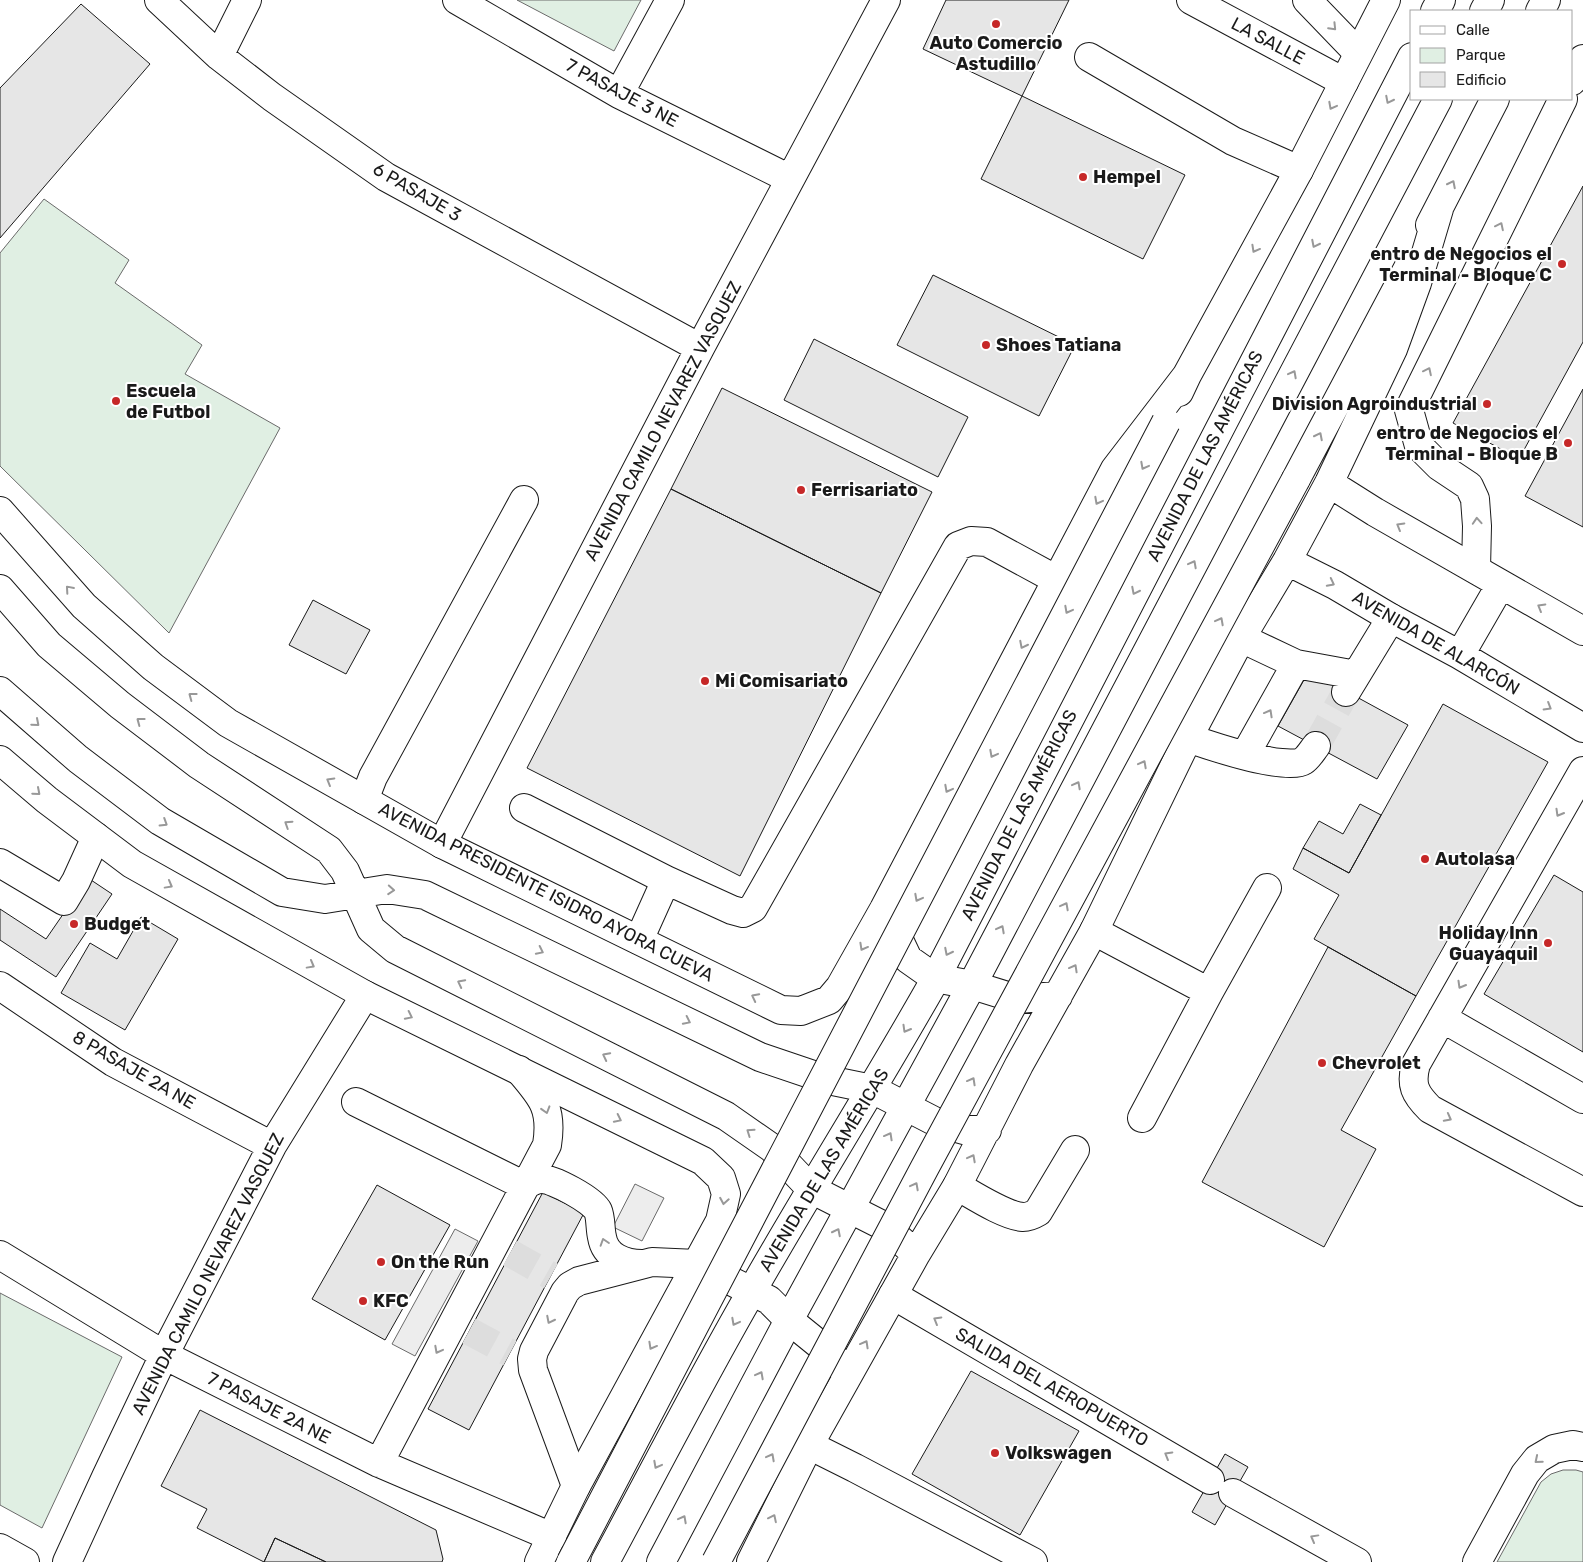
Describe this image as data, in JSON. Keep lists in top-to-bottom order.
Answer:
{
  "streets": {
    "main road": [
      "LA SALLE",
      "7 PASAJE 3 NE",
      "6 PASAJE 3",
      "AVENIDA CAMILO NEVAREZ VASQUEZ",
      "AVENIDA DE LAS AMÉRICAS",
      "AVENIDA DE ALARCÓN",
      "AVENIDA PRESIDENTE ISIDRO AYORA CUEVA",
      "8 PASAJE 2A NE",
      "SALIDA DEL AEROPUERTO",
      "7 PASAJE 2A NE"
    ]
  },
  "crossings": [
    ["LA SALLE", "AVENIDA DE LAS AMÉRICAS"],
    ["7 PASAJE 3 NE", "AVENIDA CAMILO NEVAREZ VASQUEZ"],
    ["6 PASAJE 3", "AVENIDA CAMILO NEVAREZ VASQUEZ"],
    ["AVENIDA CAMILO NEVAREZ VASQUEZ", "AVENIDA PRESIDENTE ISIDRO AYORA CUEVA"],
    ["AVENIDA CAMILO NEVAREZ VASQUEZ", "8 PASAJE 2A NE"],
    ["AVENIDA CAMILO NEVAREZ VASQUEZ", "7 PASAJE 2A NE"],
    ["AVENIDA DE LAS AMÉRICAS", "AVENIDA PRESIDENTE ISIDRO AYORA CUEVA"]
  ],
  "places": [
    "Auto Comercio Astudillo",
    "Hempel",
    "entro de Negocios el Terminal - Bloque C",
    "Shoes Tatiana",
    "Escuela de Futbol",
    "Division Agroindustrial",
    "entro de Negocios el Terminal - Bloque B",
    "Ferrisariato",
    "Mi Comisariato",
    "Autolasa",
    "Budget",
    "Holiday Inn Guayaquil",
    "Chevrolet",
    "On the Run",
    "KFC",
    "Volkswagen"
  ],
  "legend": ["Calle", "Parque", "Edificio"]
}
